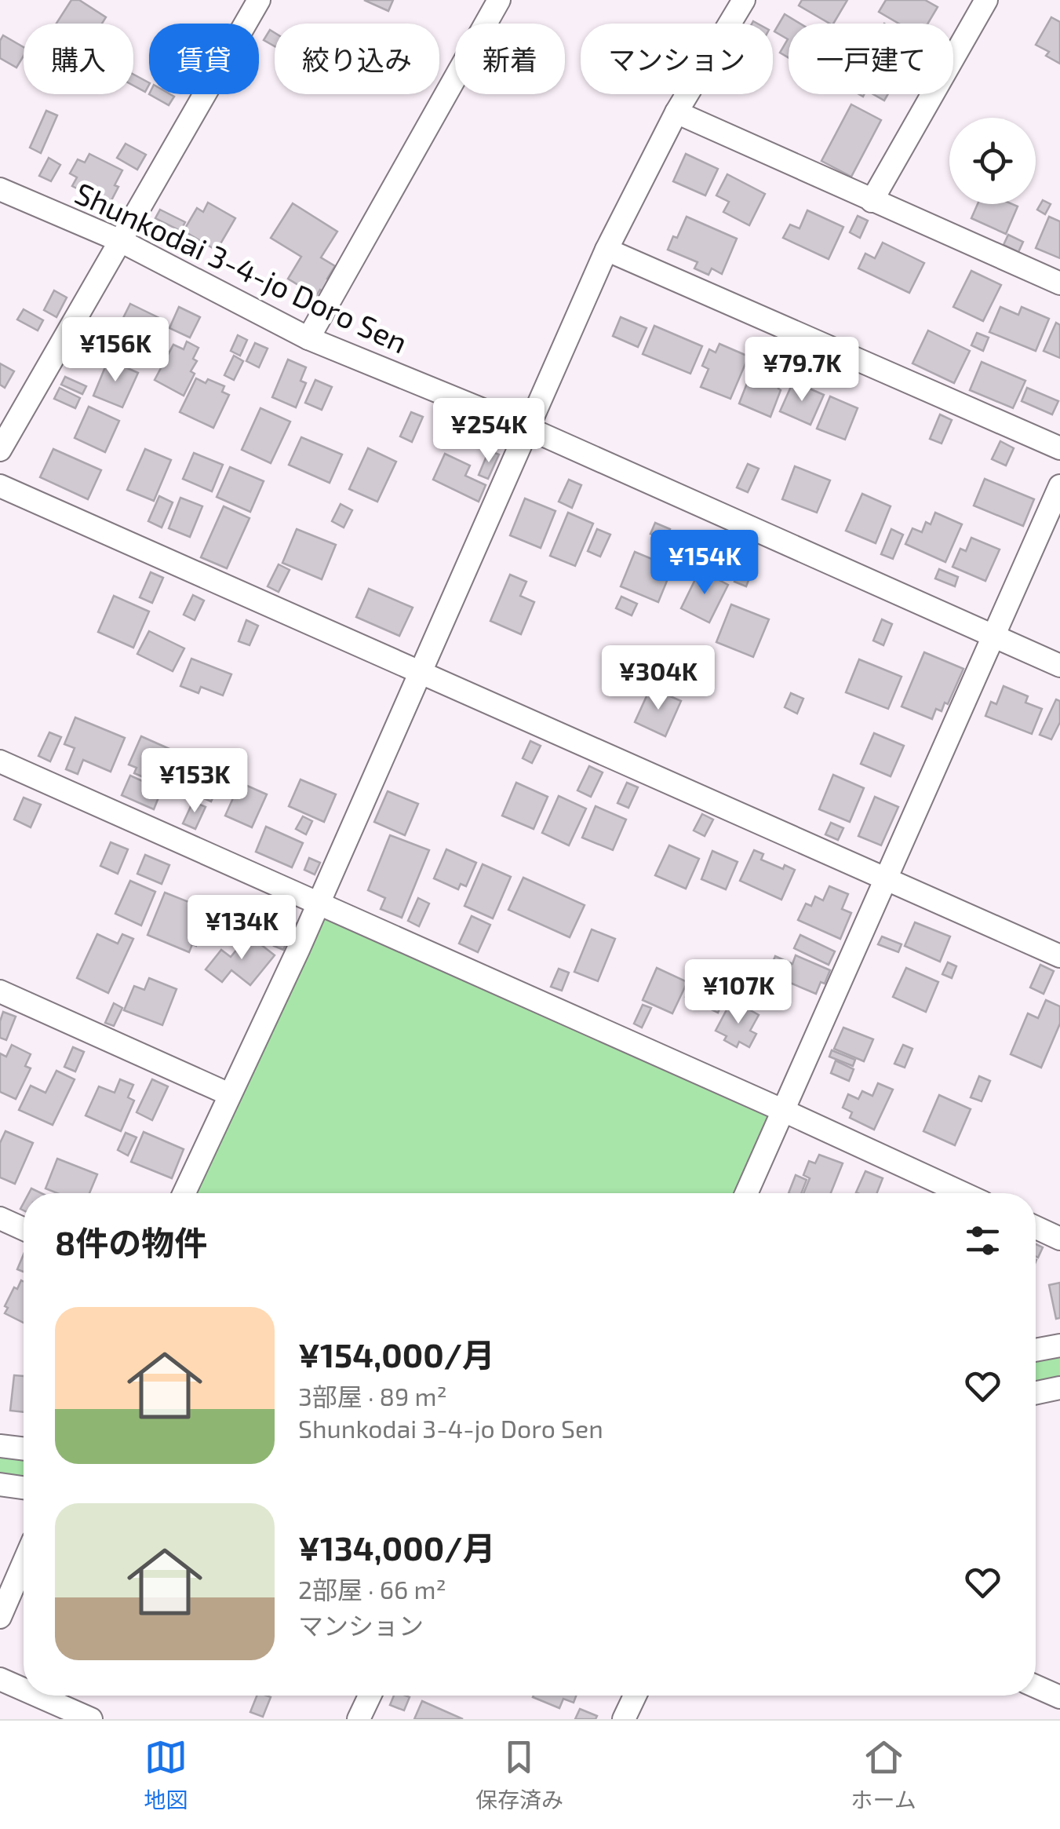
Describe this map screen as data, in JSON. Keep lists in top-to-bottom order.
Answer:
{
  "streets": {
    "street": ["Shunkodai 3-4-jo Doro Sen"]
  },
  "page": {
    "chip": [
      "購入",
      "賃貸",
      "絞り込み",
      "新着",
      "マンション",
      "一戸建て"
    ],
    "price": [
      "¥156K",
      "¥79.7K",
      "¥254K",
      "¥154K",
      "¥304K",
      "¥153K",
      "¥134K",
      "¥107K"
    ],
    "heading": "8件の物件",
    "list": [
      {
        "name": "¥154,000/月",
        "note": "3部屋 · 89 m² · Shunkodai 3-4-jo Doro Sen"
      },
      {
        "name": "¥134,000/月",
        "note": "2部屋 · 66 m² · マンション"
      }
    ],
    "tabs": ["地図", "保存済み", "ホーム"]
  }
}
